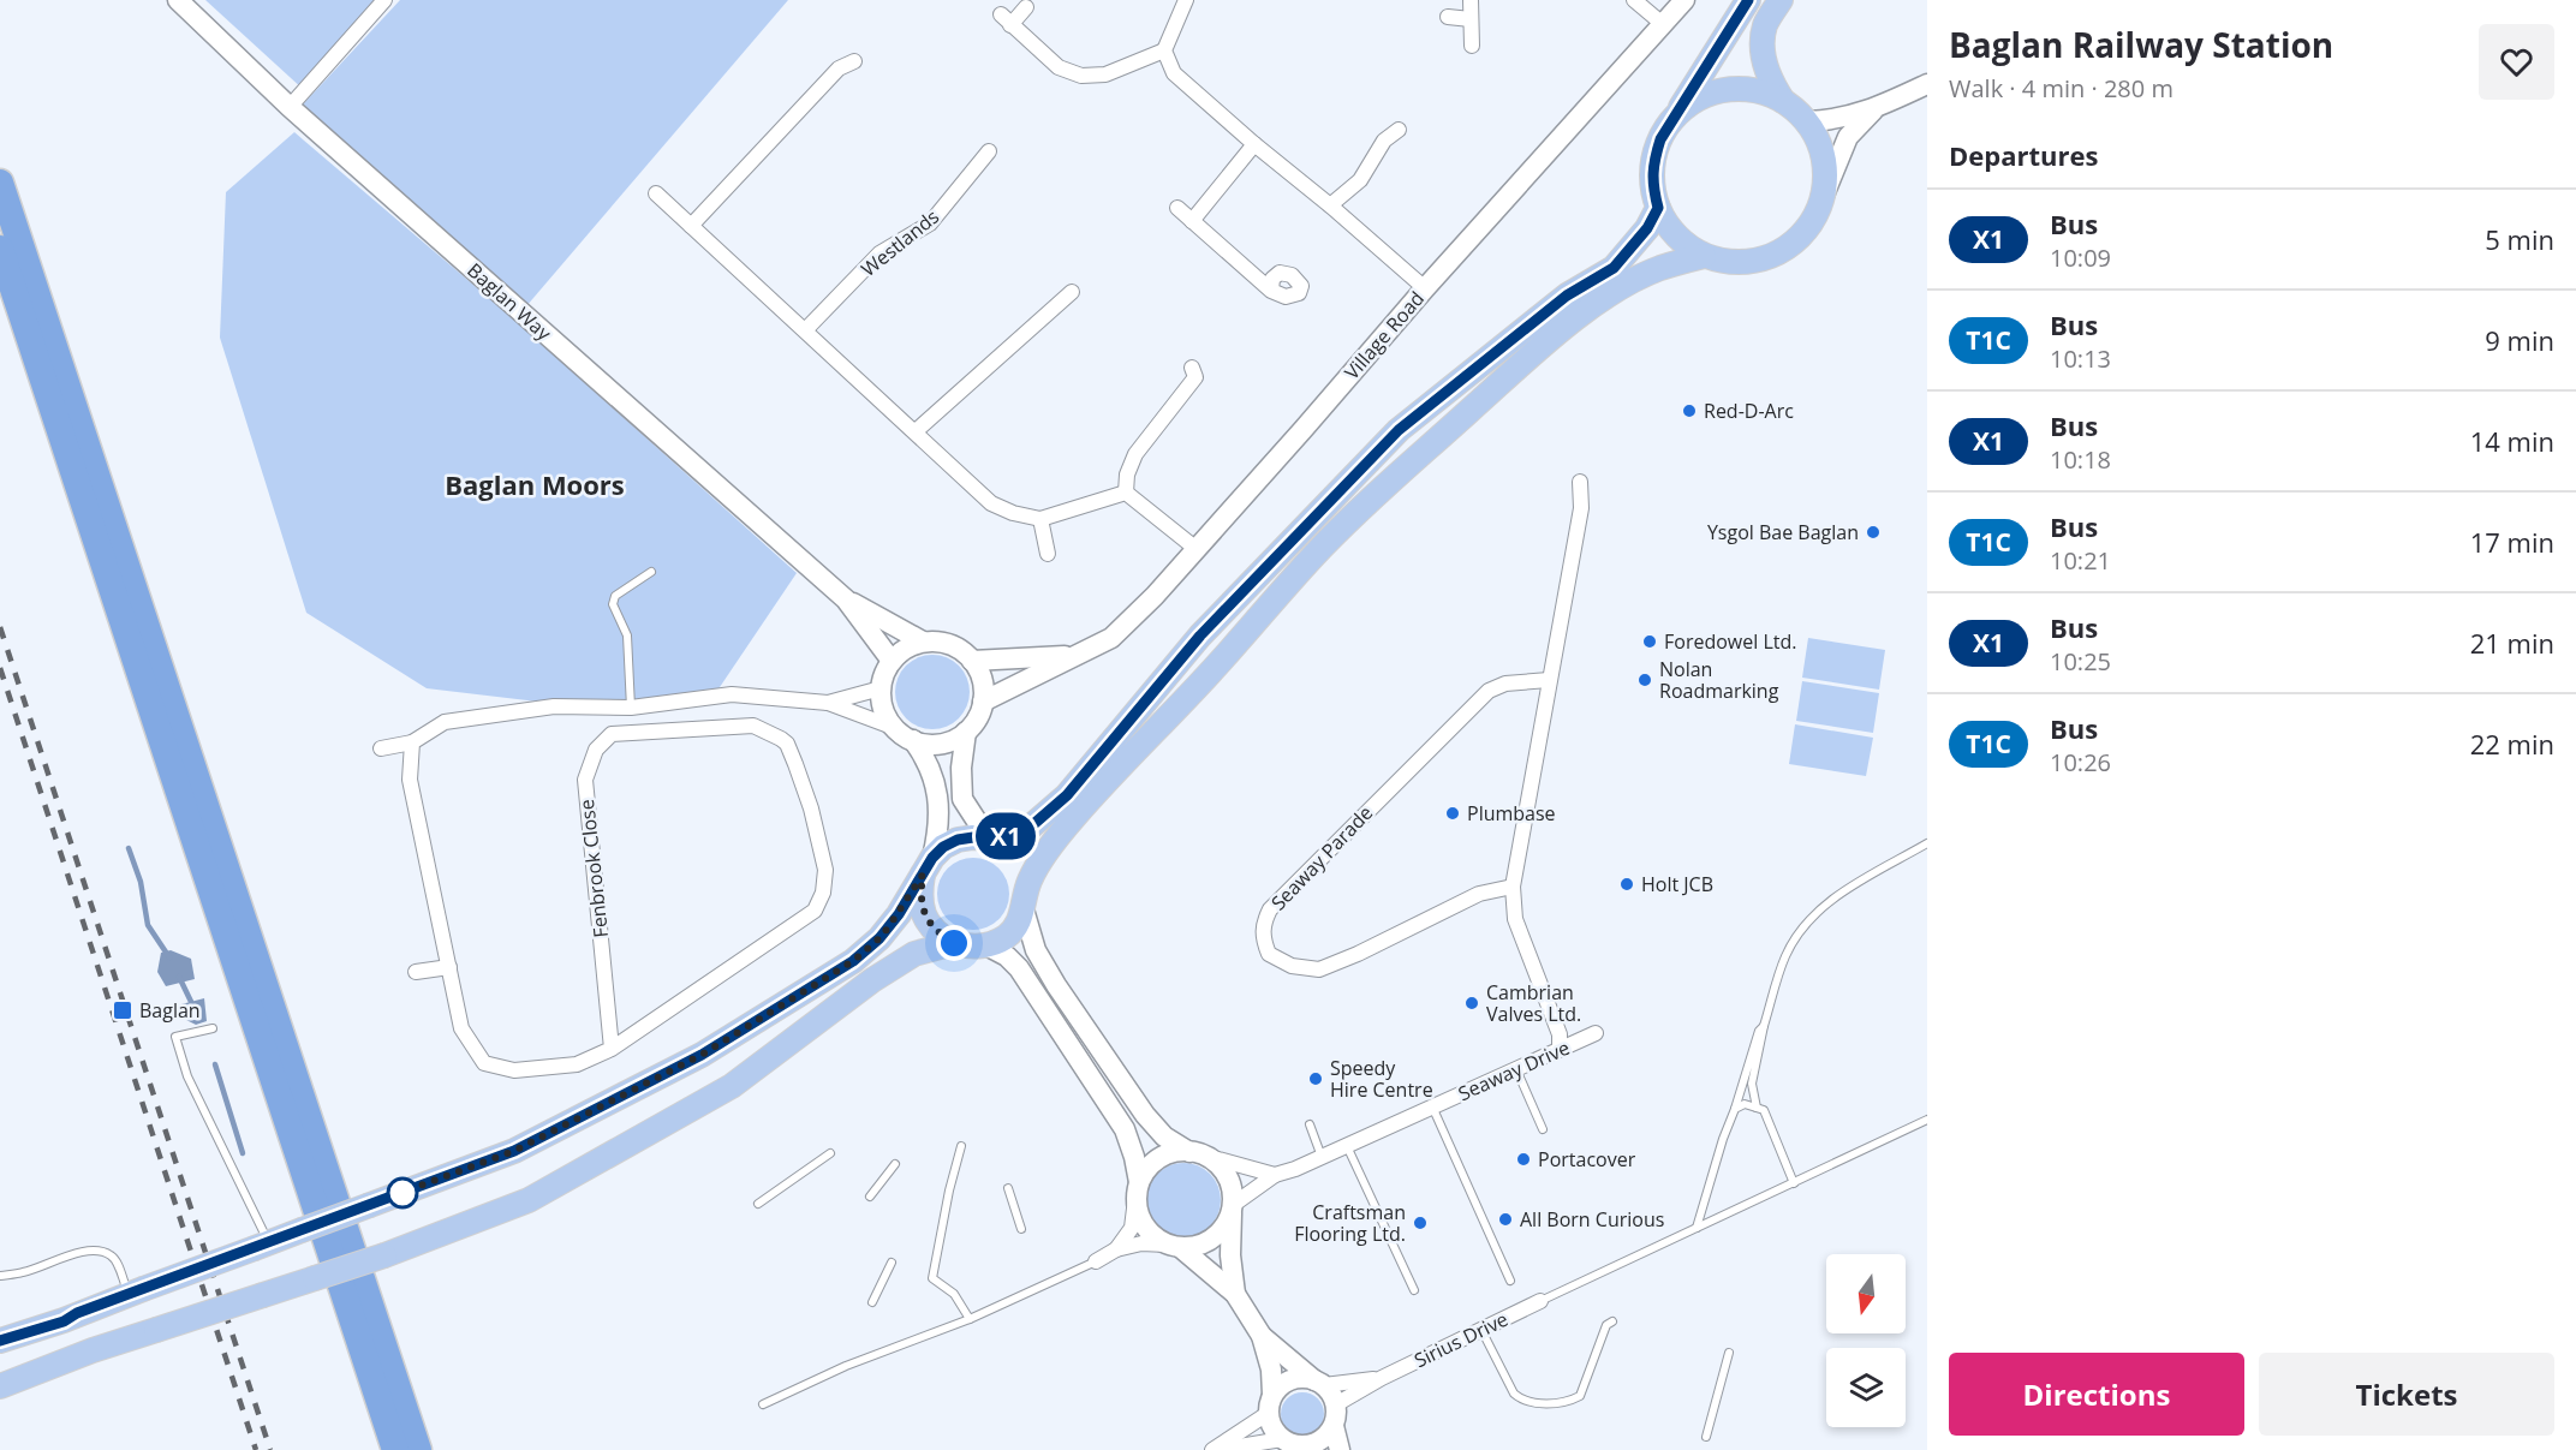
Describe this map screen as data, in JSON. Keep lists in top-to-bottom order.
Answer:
{
  "streets": {
    "street": [
      "Westlands",
      "Baglan Way",
      "Village Road",
      "Seaway Parade",
      "Fenbrook Close",
      "Seaway Drive",
      "Sirius Drive"
    ]
  },
  "crossings": [
    ["Baglan Way", "Village Road"]
  ],
  "districts": ["Baglan Moors"],
  "places": {
    "other": [
      "Red-D-Arc",
      "Ysgol Bae Baglan",
      "Foredowel Ltd.",
      "Nolan Roadmarking",
      "Plumbase",
      "Holt JCB",
      "Cambrian Valves Ltd.",
      "Speedy Hire Centre",
      "Portacover",
      "All Born Curious",
      "Craftsman Flooring Ltd."
    ],
    "transit": ["Baglan"]
  },
  "lines": ["bus line X1"],
  "north": "bottom",
  "page": {
    "on_map": "X1",
    "heading": [
      ["Baglan Railway Station", "Walk · 4 min · 280 m"],
      "Departures"
    ],
    "list": [
      {
        "mark": "X1",
        "name": "Bus",
        "note": "10:09",
        "value": "5 min"
      },
      {
        "mark": "T1C",
        "name": "Bus",
        "note": "10:13",
        "value": "9 min"
      },
      {
        "mark": "X1",
        "name": "Bus",
        "note": "10:18",
        "value": "14 min"
      },
      {
        "mark": "T1C",
        "name": "Bus",
        "note": "10:21",
        "value": "17 min"
      },
      {
        "mark": "X1",
        "name": "Bus",
        "note": "10:25",
        "value": "21 min"
      },
      {
        "mark": "T1C",
        "name": "Bus",
        "note": "10:26",
        "value": "22 min"
      }
    ],
    "buttons": ["Directions", "Tickets"]
  }
}
